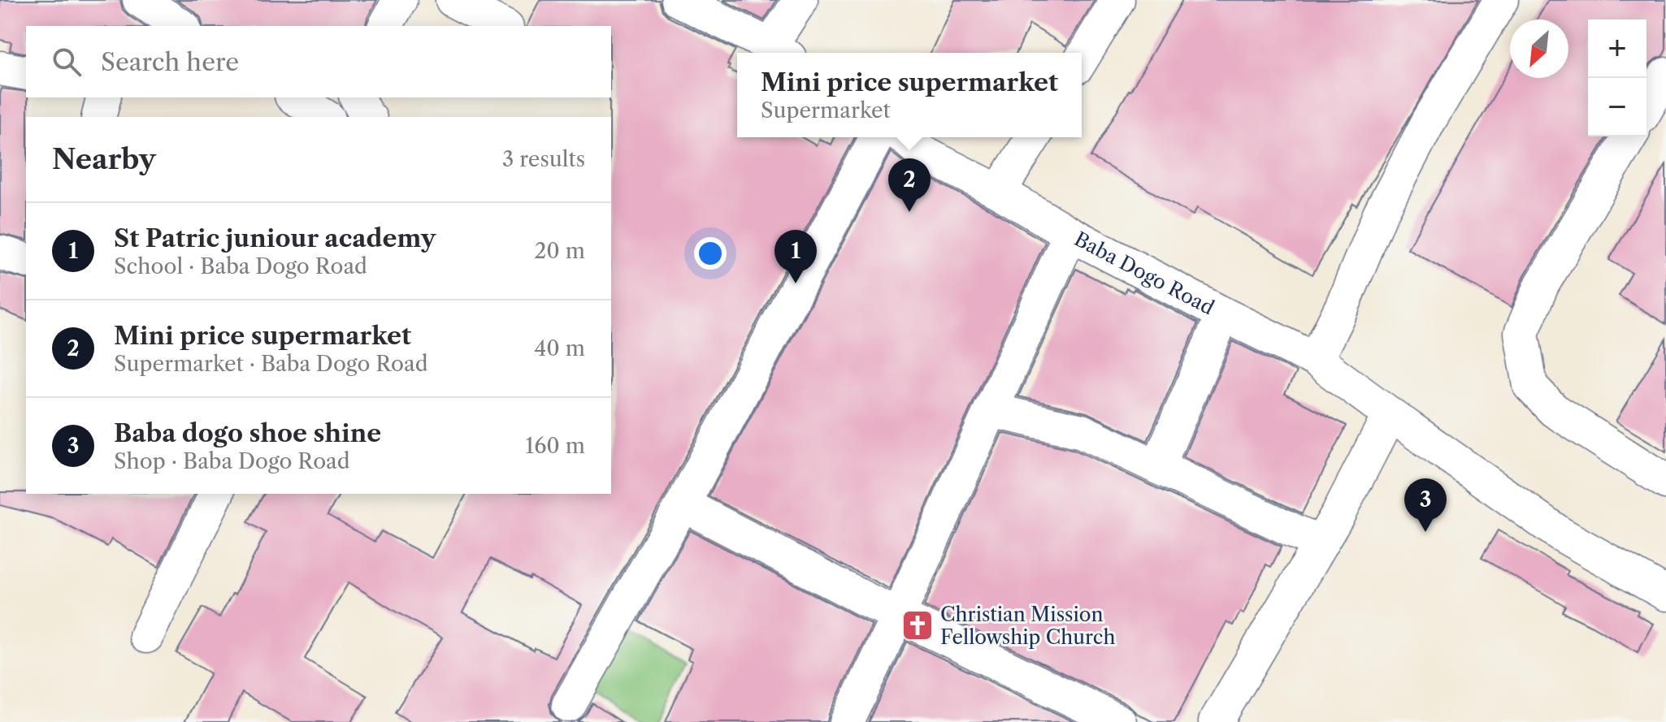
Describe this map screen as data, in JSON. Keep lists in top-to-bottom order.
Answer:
{
  "streets": {
    "street": ["Baba Dogo Road"]
  },
  "places": {
    "church": ["Christian Mission Fellowship Church"]
  },
  "north": "bottom left",
  "page": {
    "map_buttons": ["+", "−"],
    "search": "Search here",
    "popup": ["Mini price supermarket", "Supermarket"],
    "heading": ["Nearby", "3 results"],
    "pins": ["2", "1", "3"],
    "list": [
      {
        "mark": "1",
        "name": "St Patric juniour academy",
        "note": "School · Baba Dogo Road",
        "value": "20 m"
      },
      {
        "mark": "2",
        "name": "Mini price supermarket",
        "note": "Supermarket · Baba Dogo Road",
        "value": "40 m"
      },
      {
        "mark": "3",
        "name": "Baba dogo shoe shine",
        "note": "Shop · Baba Dogo Road",
        "value": "160 m"
      }
    ]
  }
}
